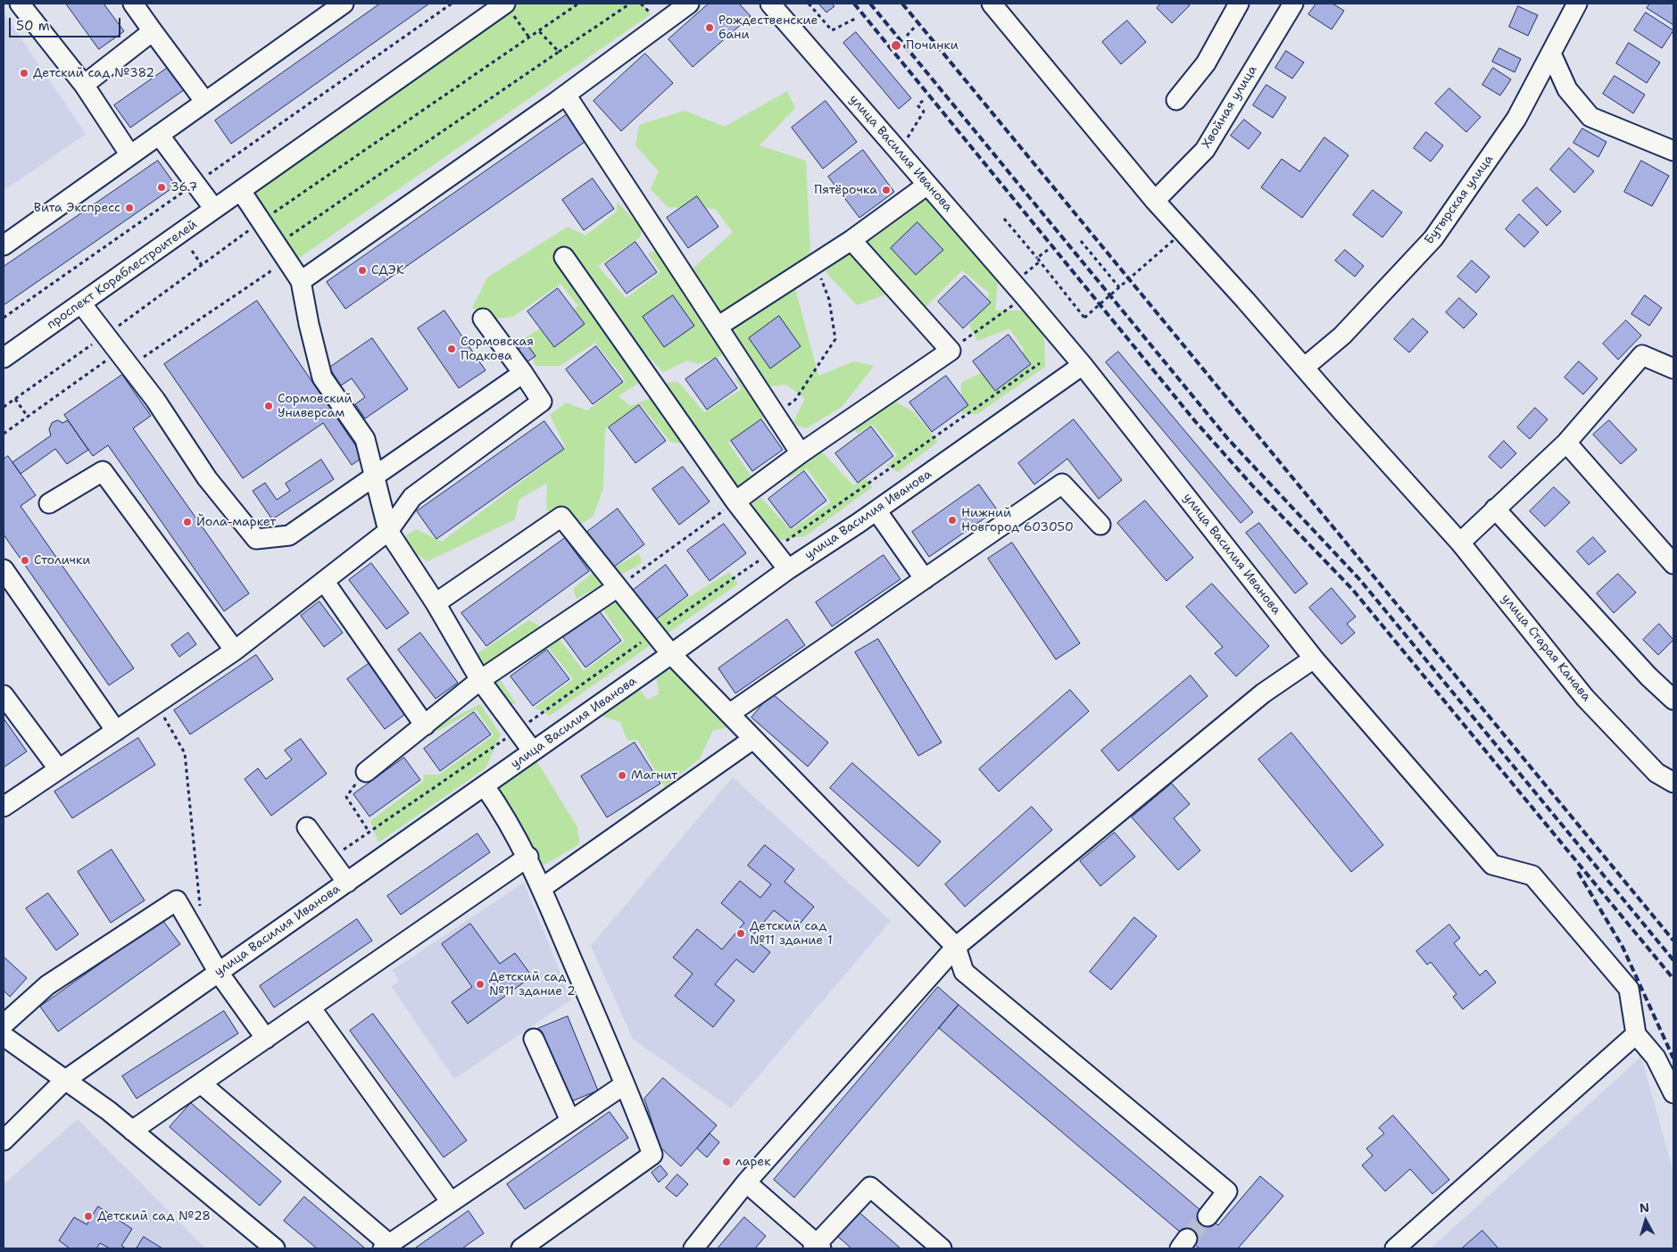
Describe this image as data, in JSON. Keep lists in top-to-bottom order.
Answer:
{
  "streets": {
    "street": [
      "Хвойная улица",
      "улица Василия Иванова",
      "Бутырская улица",
      "проспект Кораблестроителей",
      "улица Старая Канава"
    ]
  },
  "crossings": [
    ["Хвойная улица", "улица Старая Канава"],
    ["Бутырская улица", "улица Старая Канава"]
  ],
  "places": [
    "Рождественские бани",
    "Починки",
    "Детский сад №382",
    "36.7",
    "Пятёрочка",
    "Вита Экспресс",
    "СДЭК",
    "Сормовская Подкова",
    "Сормовский Универсам",
    "Нижний Новгород 603050",
    "Йола-маркет",
    "Столички",
    "Магнит",
    "Детский сад №11 здание 1",
    "Детский сад №11 здание 2",
    "ларек",
    "Детский сад №28"
  ],
  "scale_bar": "50 m",
  "north": "top"
}
